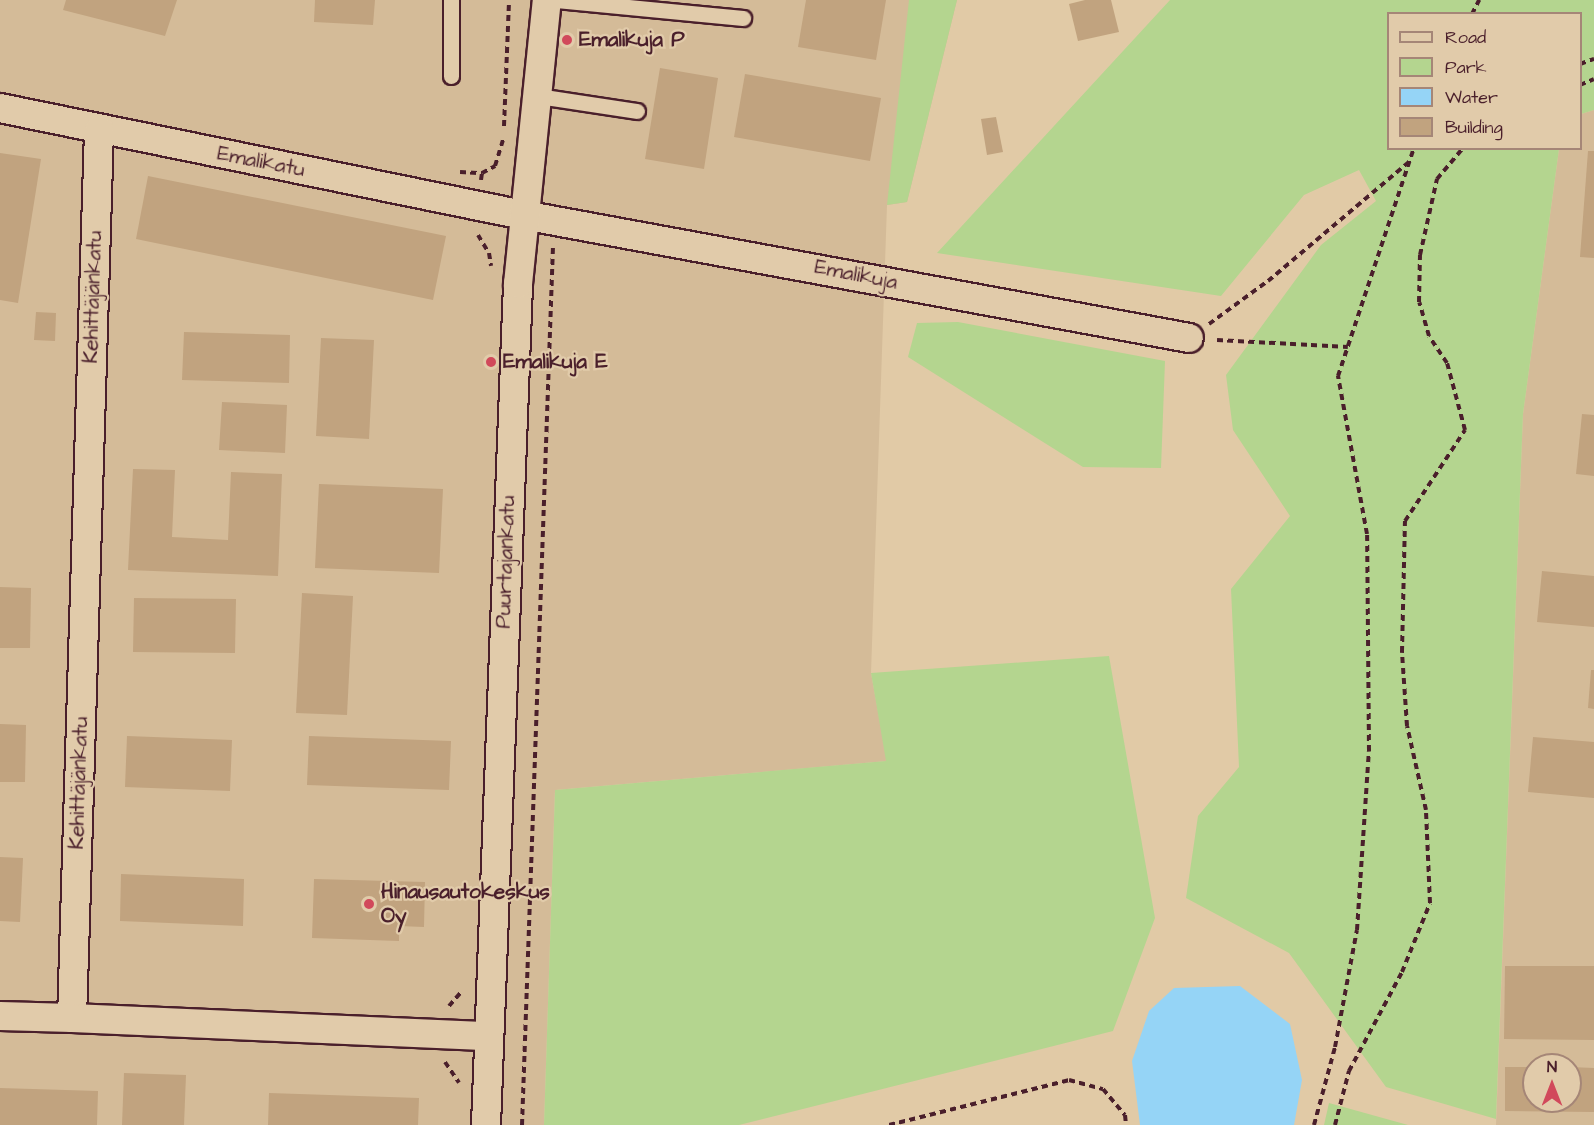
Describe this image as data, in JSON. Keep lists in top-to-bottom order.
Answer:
{
  "streets": {
    "street": [
      "Emalikatu",
      "Emalikuja",
      "Kehittäjänkatu",
      "Puurtajankatu"
    ]
  },
  "crossings": [
    ["Emalikatu", "Emalikuja"],
    ["Emalikatu", "Kehittäjänkatu"],
    ["Emalikatu", "Puurtajankatu"],
    ["Emalikuja", "Puurtajankatu"]
  ],
  "places": ["Emalikuja P", "Emalikuja E", "Hinausautokeskus Oy"],
  "legend": [
    "Road",
    "Park",
    "Water",
    "Building"
  ],
  "north": "top"
}
